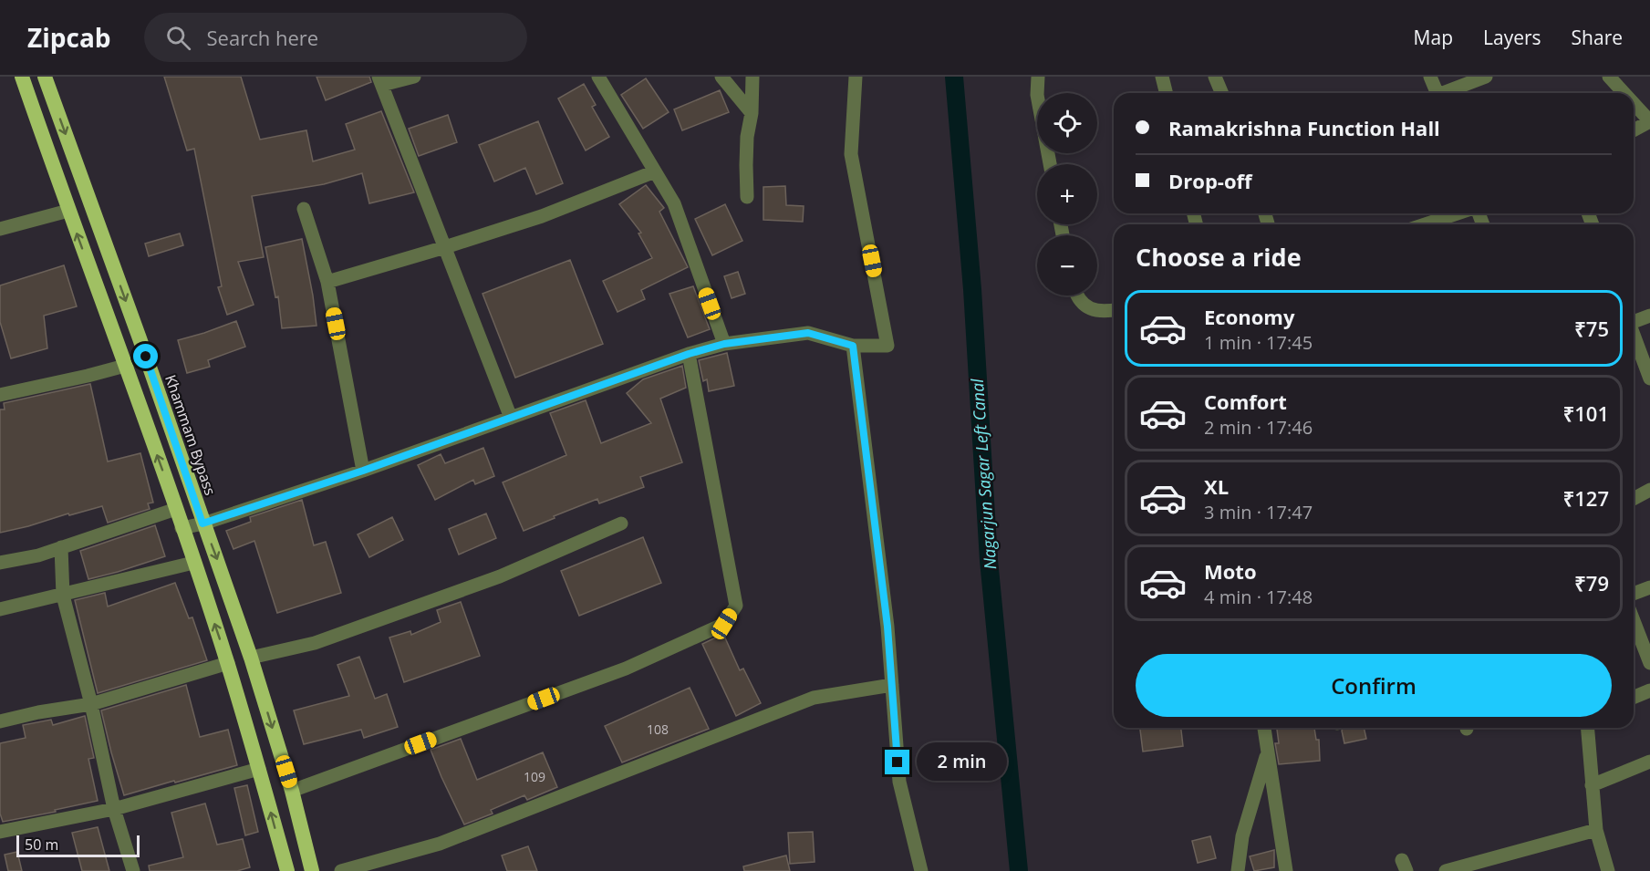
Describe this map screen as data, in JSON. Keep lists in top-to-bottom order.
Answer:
{
  "streets": {
    "highway": ["Khammam Bypass"]
  },
  "water": ["Nagarjun Sagar Left Canal"],
  "house_numbers": ["108", "109"],
  "scale_bar": "50 m",
  "page": {
    "header": "Zipcab",
    "search": "Search here",
    "nav": ["Map", "Layers", "Share"],
    "map_buttons": ["+", "−"],
    "banner": ["Ramakrishna Function Hall", "Drop-off"],
    "heading": "Choose a ride",
    "list": [
      {
        "name": "Economy",
        "note": "1 min · 17:45",
        "value": "₹75"
      },
      {
        "name": "Comfort",
        "note": "2 min · 17:46",
        "value": "₹101"
      },
      {
        "name": "XL",
        "note": "3 min · 17:47",
        "value": "₹127"
      },
      {
        "name": "Moto",
        "note": "4 min · 17:48",
        "value": "₹79"
      }
    ],
    "buttons": "Confirm",
    "bubble": "2 min",
    "scale": "50 m"
  }
}
